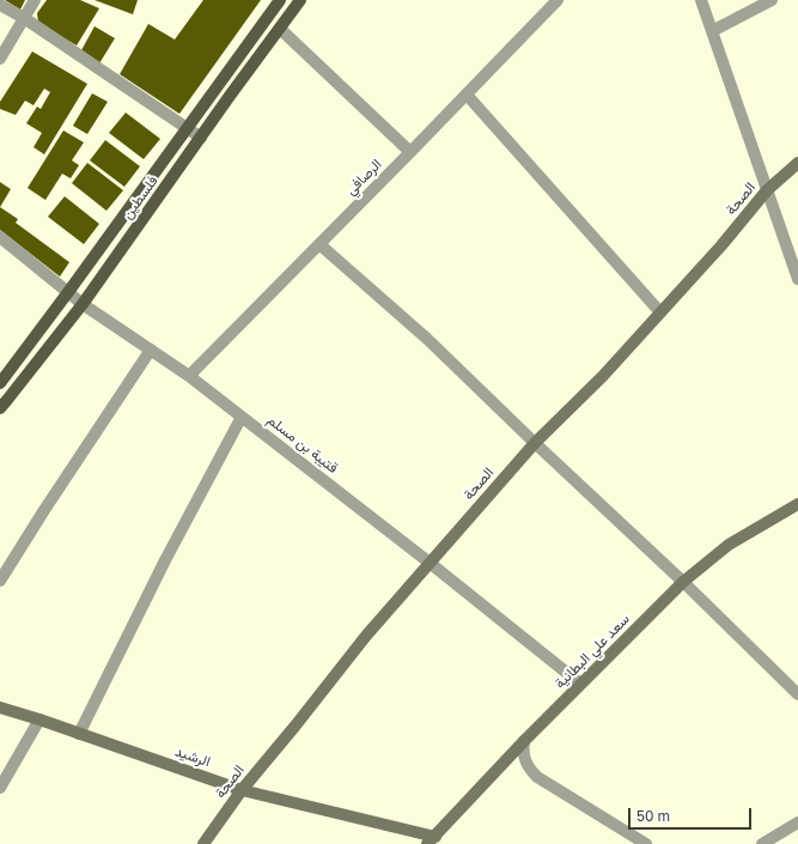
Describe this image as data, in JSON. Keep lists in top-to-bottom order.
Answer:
{
  "streets": {
    "main road": [
      "فلسطين",
      "الصحة",
      "سعد علي البطانية",
      "الرشيد"
    ],
    "street": ["الرصافي", "قتيبة بن مسلم"]
  },
  "crossings": [
    ["الرصافي", "قتيبة بن مسلم"],
    ["فلسطين", "قتيبة بن مسلم"],
    ["الصحة", "قتيبة بن مسلم"],
    ["الصحة", "الرشيد"],
    ["قتيبة بن مسلم", "سعد علي البطانية"],
    ["سعد علي البطانية", "الرشيد"]
  ],
  "scale_bar": "50 m"
}
